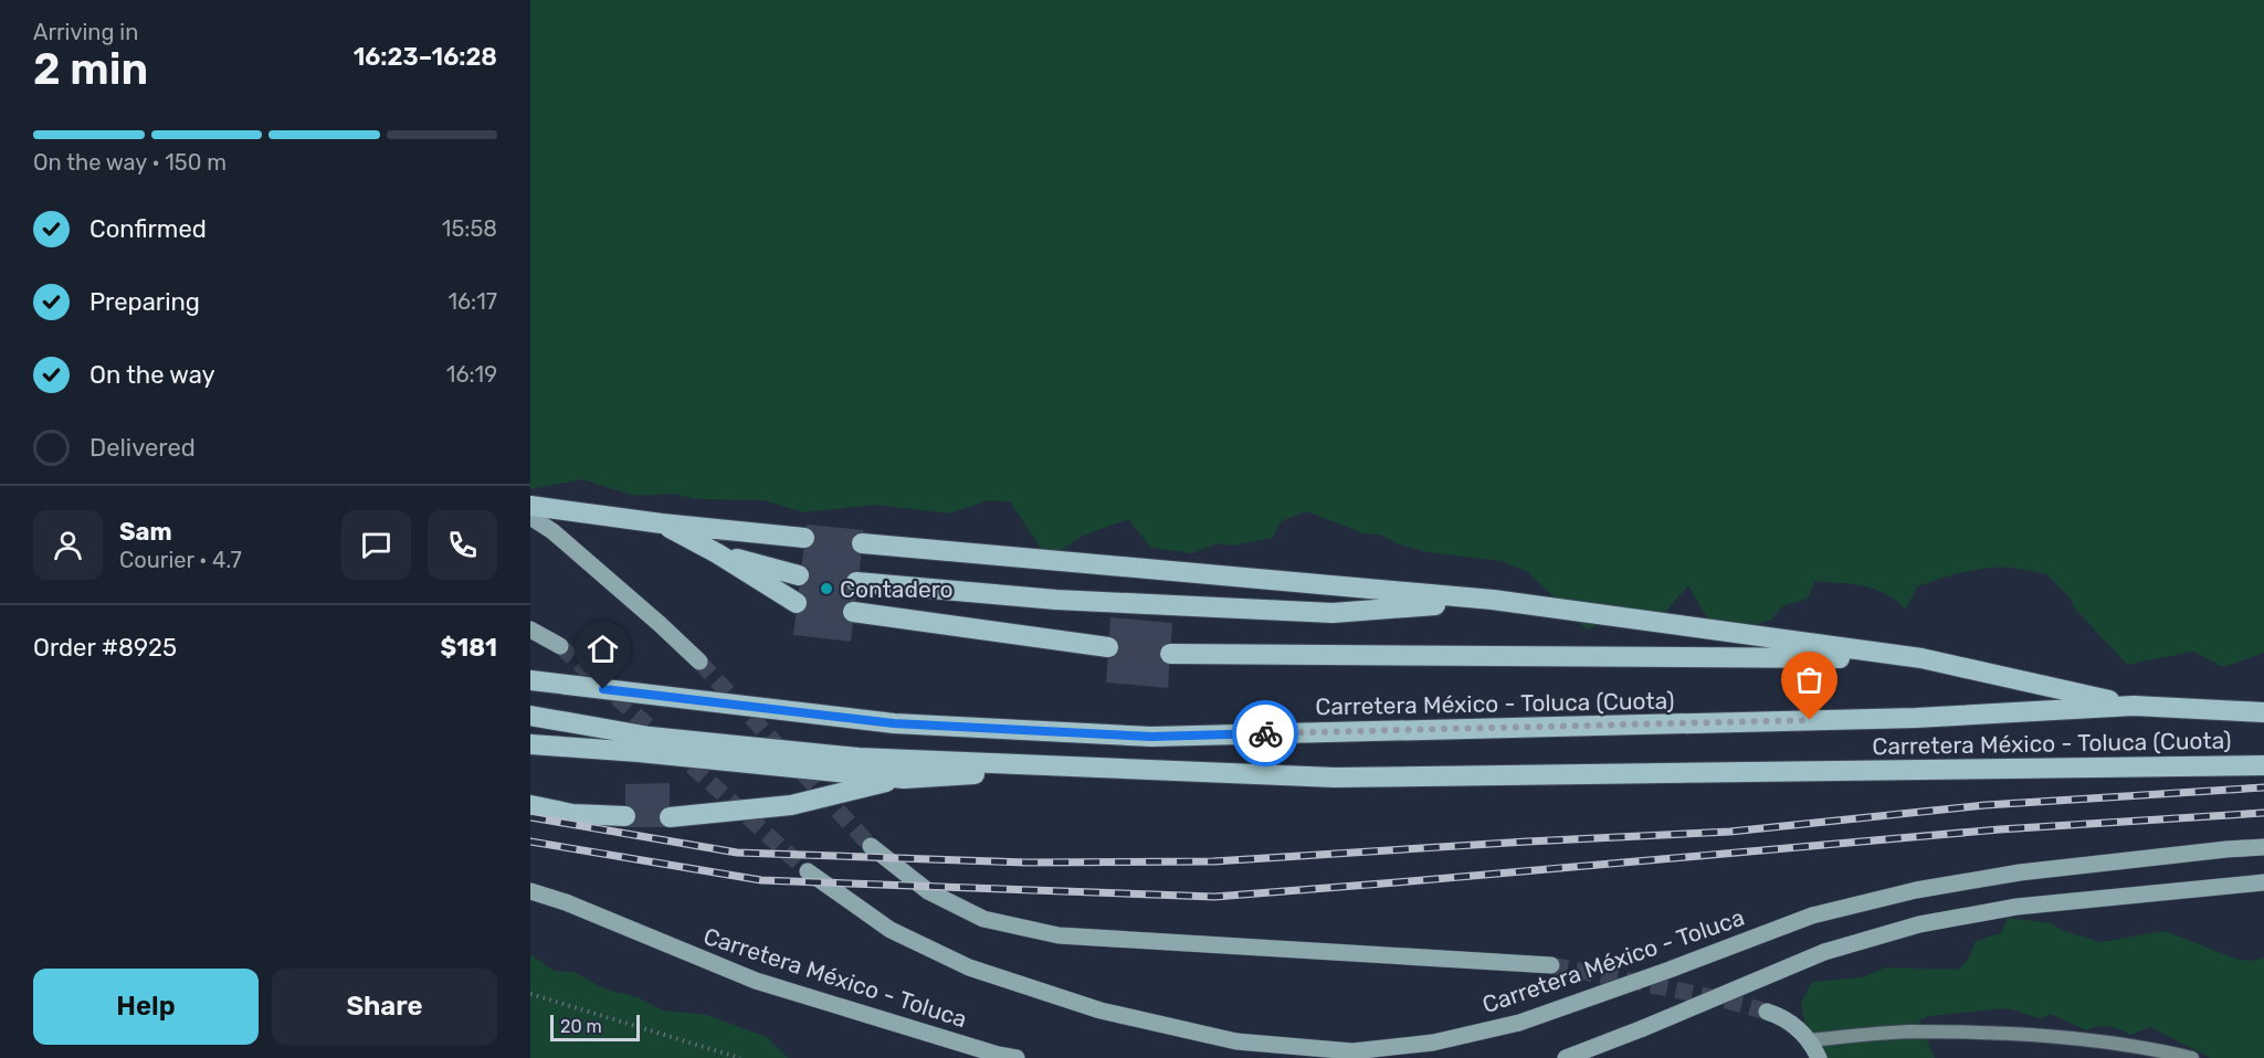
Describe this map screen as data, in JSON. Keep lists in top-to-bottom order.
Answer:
{
  "streets": {
    "highway": ["Carretera México - Toluca (Cuota)"],
    "main road": ["Carretera México - Toluca"]
  },
  "places": ["Contadero"],
  "scale_bar": "20 m",
  "page": {
    "heading": ["2 min", "Arriving in", "16:23–16:28"],
    "panel": [
      "Sam",
      "Courier · 4.7",
      "Order #8925",
      "$181"
    ],
    "bar": "On the way · 150 m",
    "list": [
      ["Confirmed", "15:58"],
      ["Preparing", "16:17"],
      ["On the way", "16:19"],
      "Delivered"
    ],
    "buttons": ["Help", "Share"],
    "scale": "20 m"
  }
}
